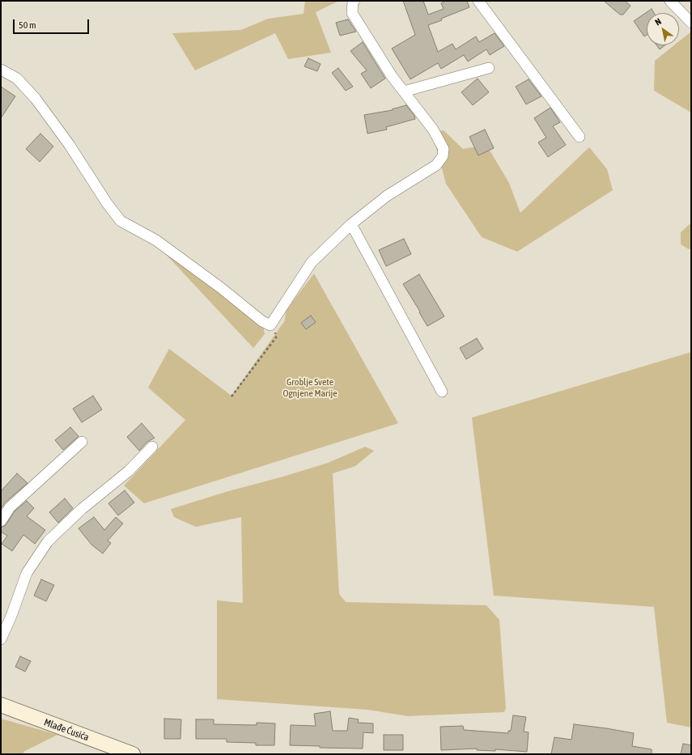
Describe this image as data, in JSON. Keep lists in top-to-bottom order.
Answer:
{
  "streets": {
    "street": ["Mlađe Ćusića"]
  },
  "parks": ["Groblje Svete Ognjene Marije"],
  "scale_bar": "50 m",
  "north": "top left"
}
